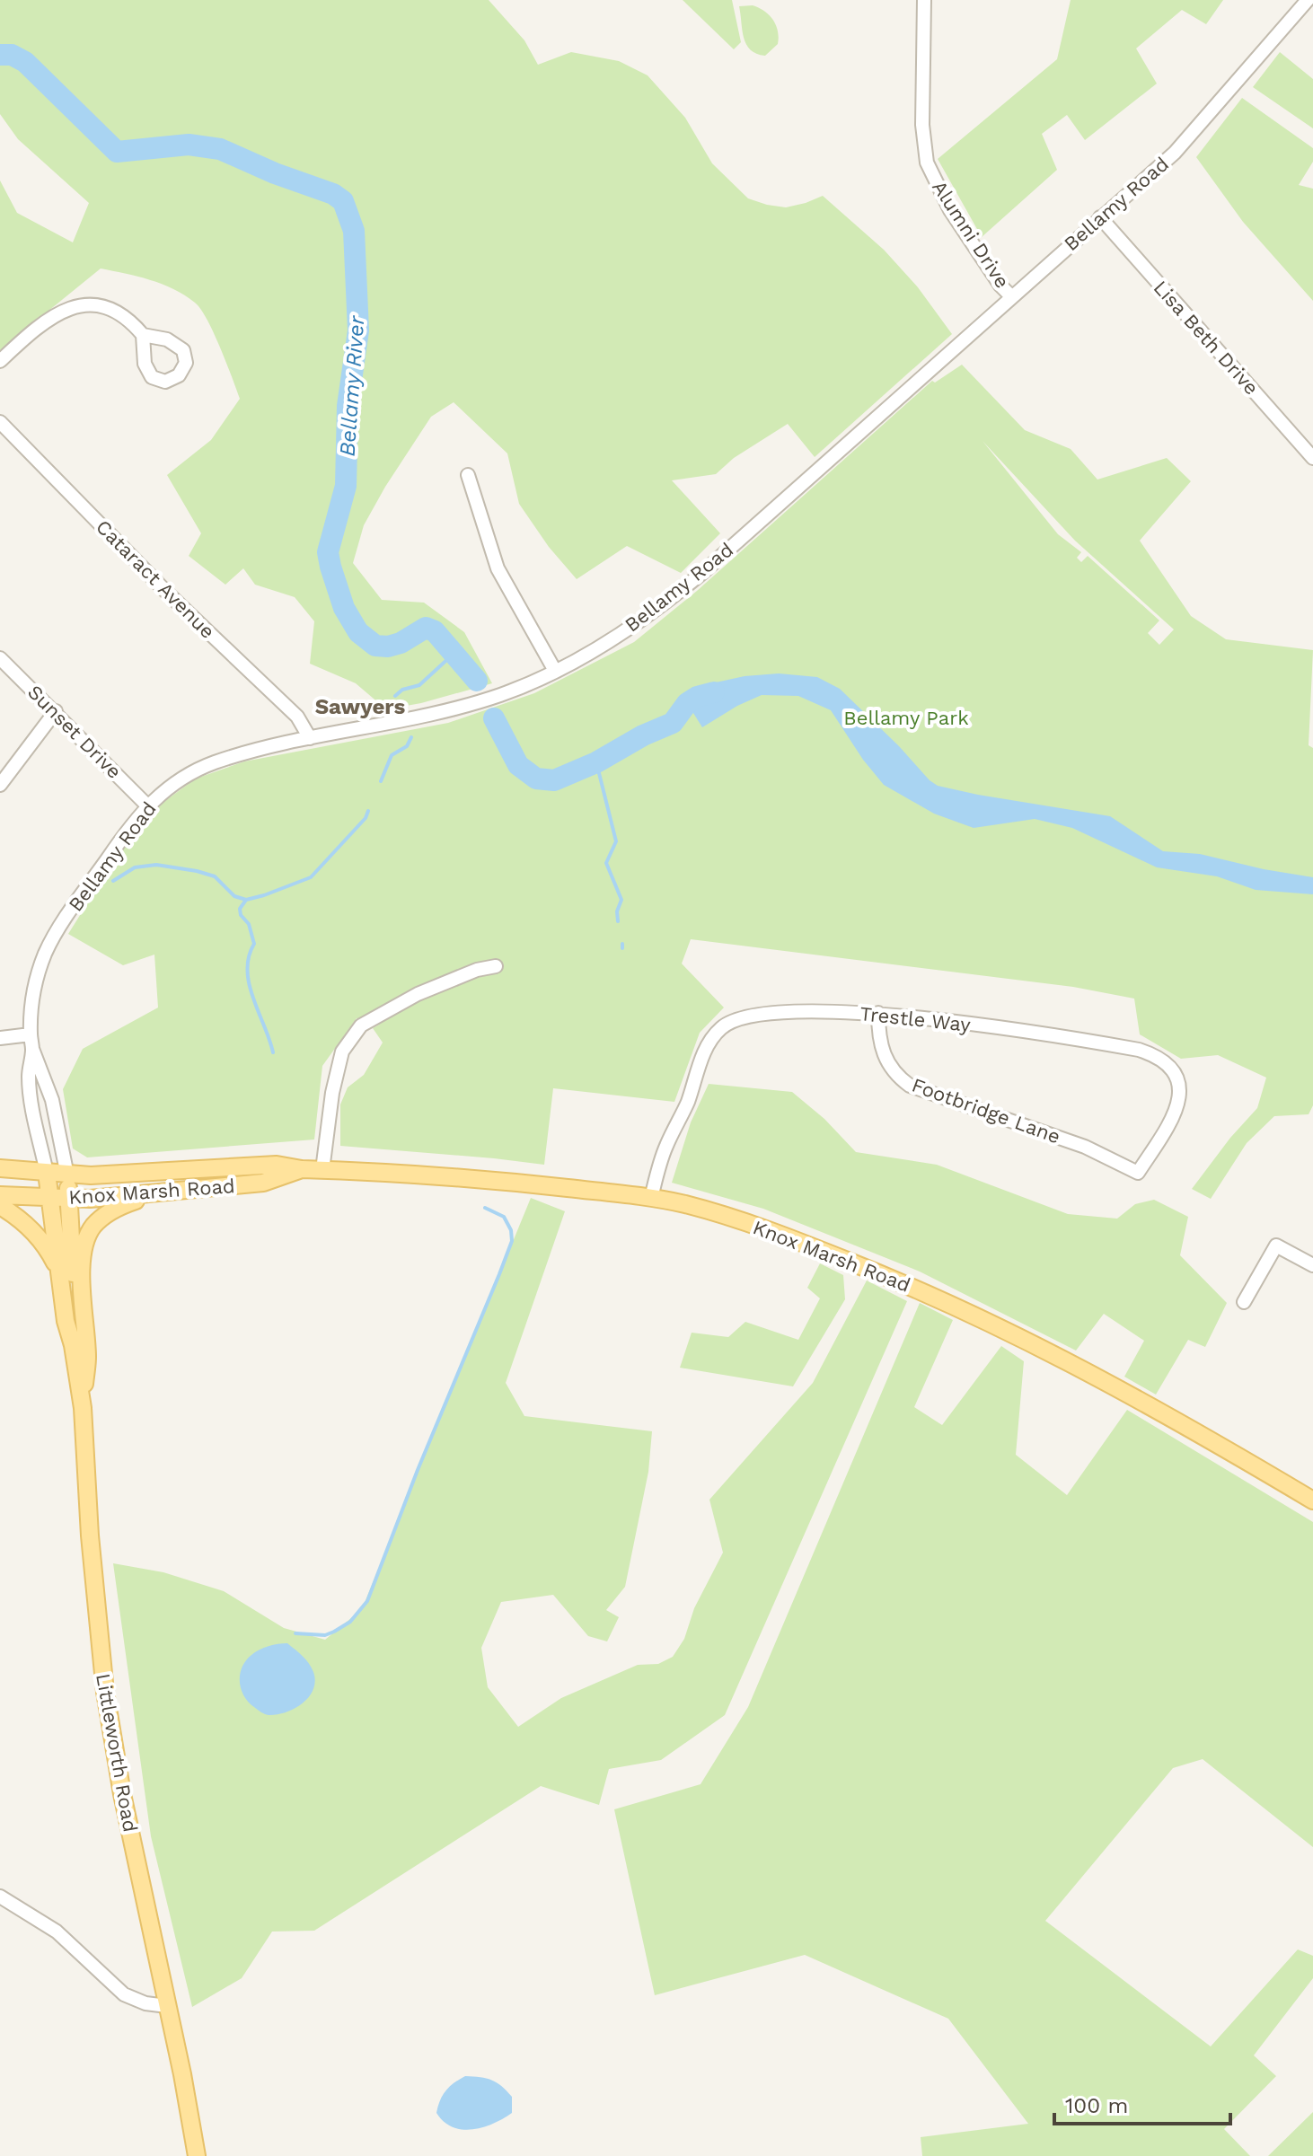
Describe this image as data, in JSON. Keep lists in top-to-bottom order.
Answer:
{
  "streets": {
    "main road": ["Knox Marsh Road", "Littleworth Road"],
    "street": [
      "Bellamy Road",
      "Alumni Drive",
      "Lisa Beth Drive",
      "Cataract Avenue",
      "Sunset Drive",
      "Trestle Way",
      "Footbridge Lane"
    ]
  },
  "crossings": [
    ["Bellamy Road", "Alumni Drive"],
    ["Bellamy Road", "Lisa Beth Drive"],
    ["Bellamy Road", "Cataract Avenue"],
    ["Bellamy Road", "Sunset Drive"],
    ["Bellamy Road", "Knox Marsh Road"],
    ["Bellamy Road", "Littleworth Road"],
    ["Trestle Way", "Footbridge Lane"],
    ["Trestle Way", "Knox Marsh Road"],
    ["Knox Marsh Road", "Littleworth Road"]
  ],
  "districts": ["Sawyers"],
  "water": ["Bellamy River"],
  "parks": ["Bellamy Park"],
  "scale_bar": "100 m"
}
